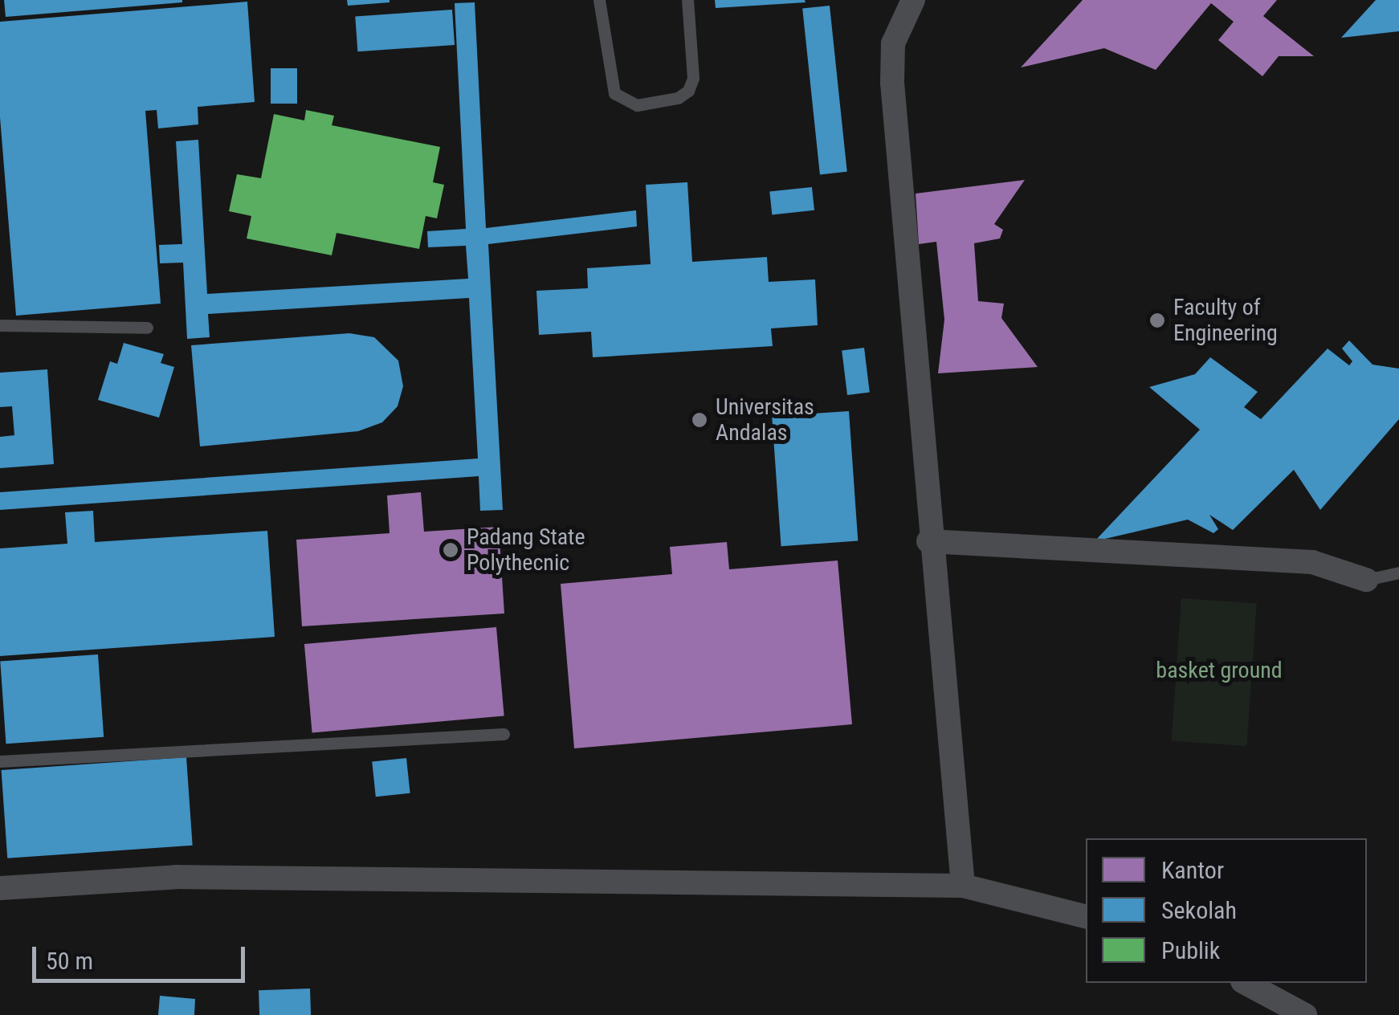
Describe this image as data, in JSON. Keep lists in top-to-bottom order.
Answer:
{
  "parks": ["basket ground"],
  "places": ["Faculty of Engineering", "Universitas Andalas", "Padang State Polythecnic"],
  "legend": ["Kantor", "Sekolah", "Publik"],
  "scale_bar": "50 m"
}
